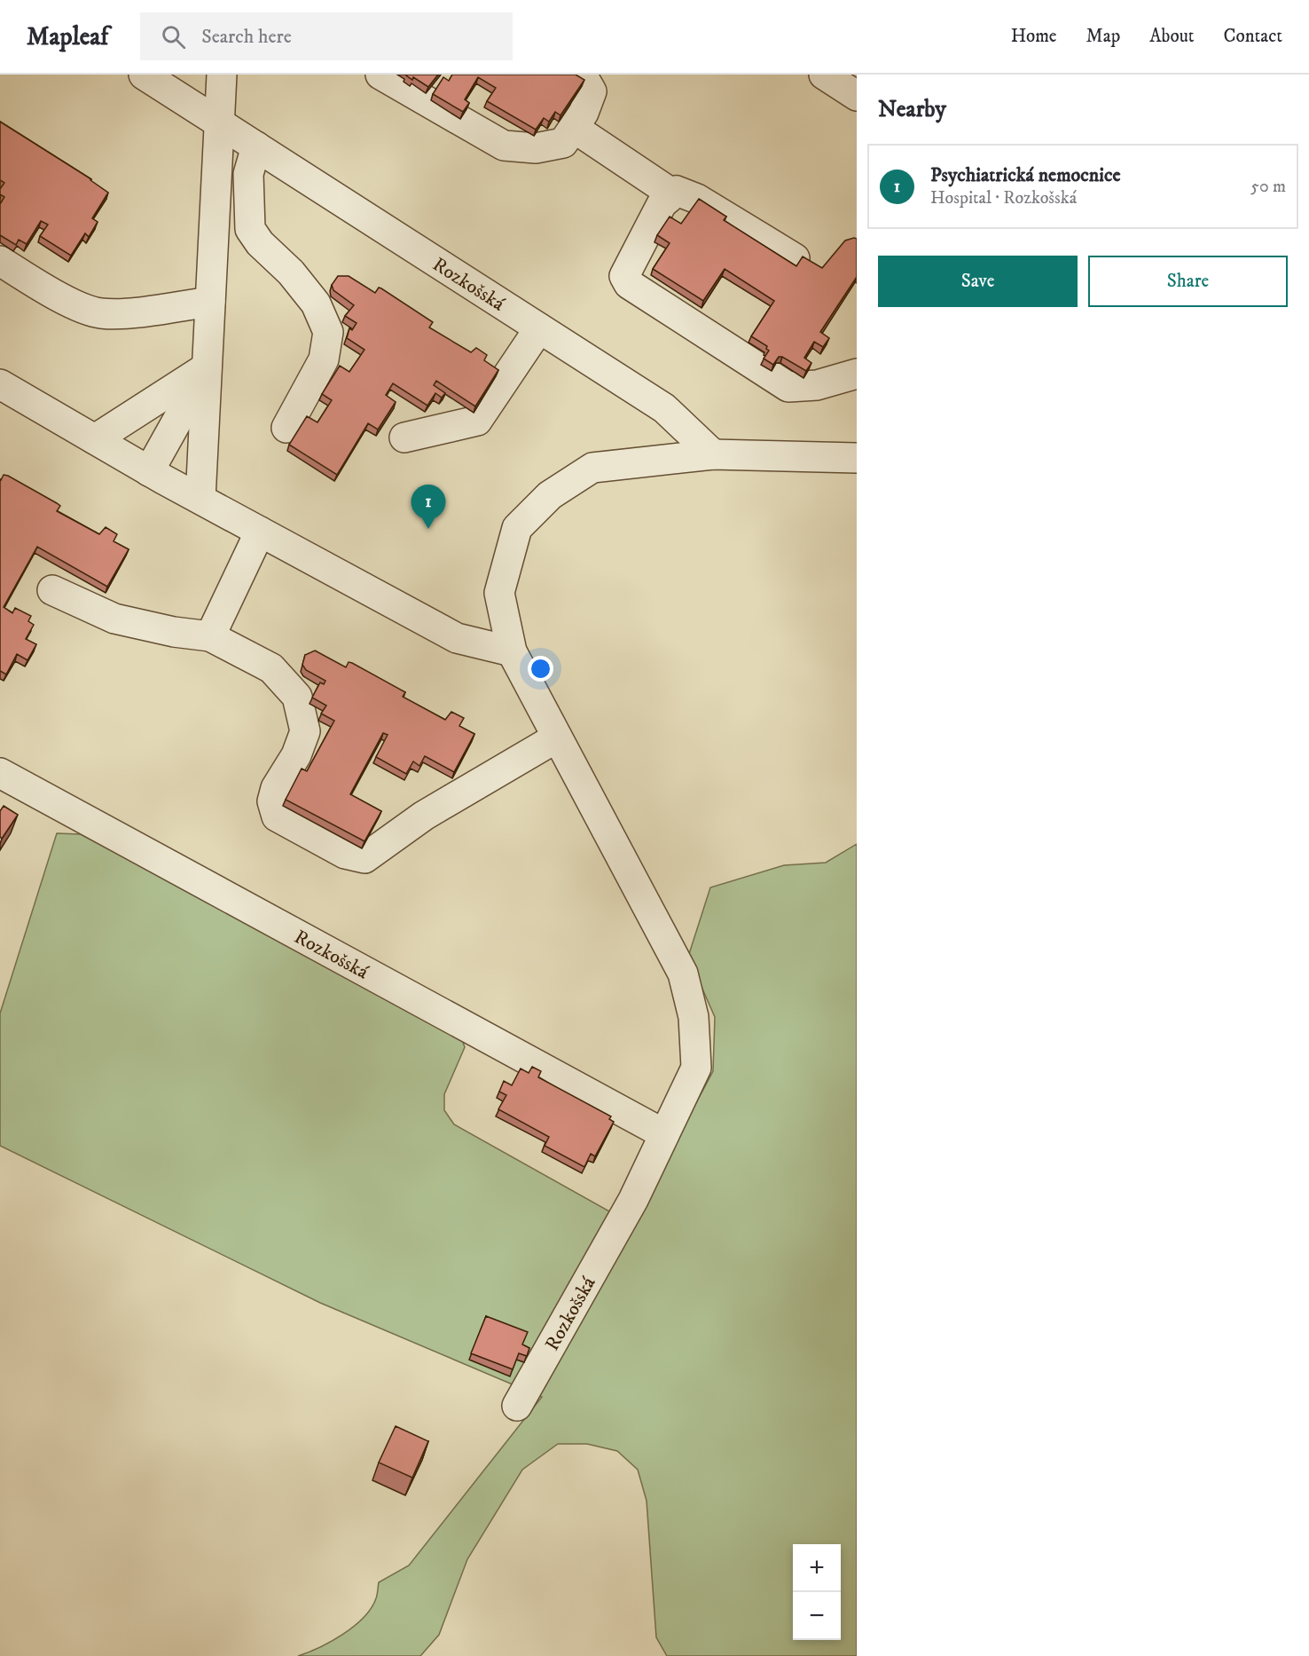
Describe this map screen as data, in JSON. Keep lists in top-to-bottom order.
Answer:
{
  "streets": {
    "street": ["Rozkošská"]
  },
  "page": {
    "header": "Mapleaf",
    "search": "Search here",
    "nav": [
      "Home",
      "Map",
      "About",
      "Contact"
    ],
    "heading": "Nearby",
    "list": [
      {
        "mark": "1",
        "name": "Psychiatrická nemocnice",
        "note": "Hospital · Rozkošská",
        "value": "50 m"
      }
    ],
    "buttons": ["Save", "Share"],
    "pins": "1",
    "map_buttons": ["+", "−"]
  }
}
